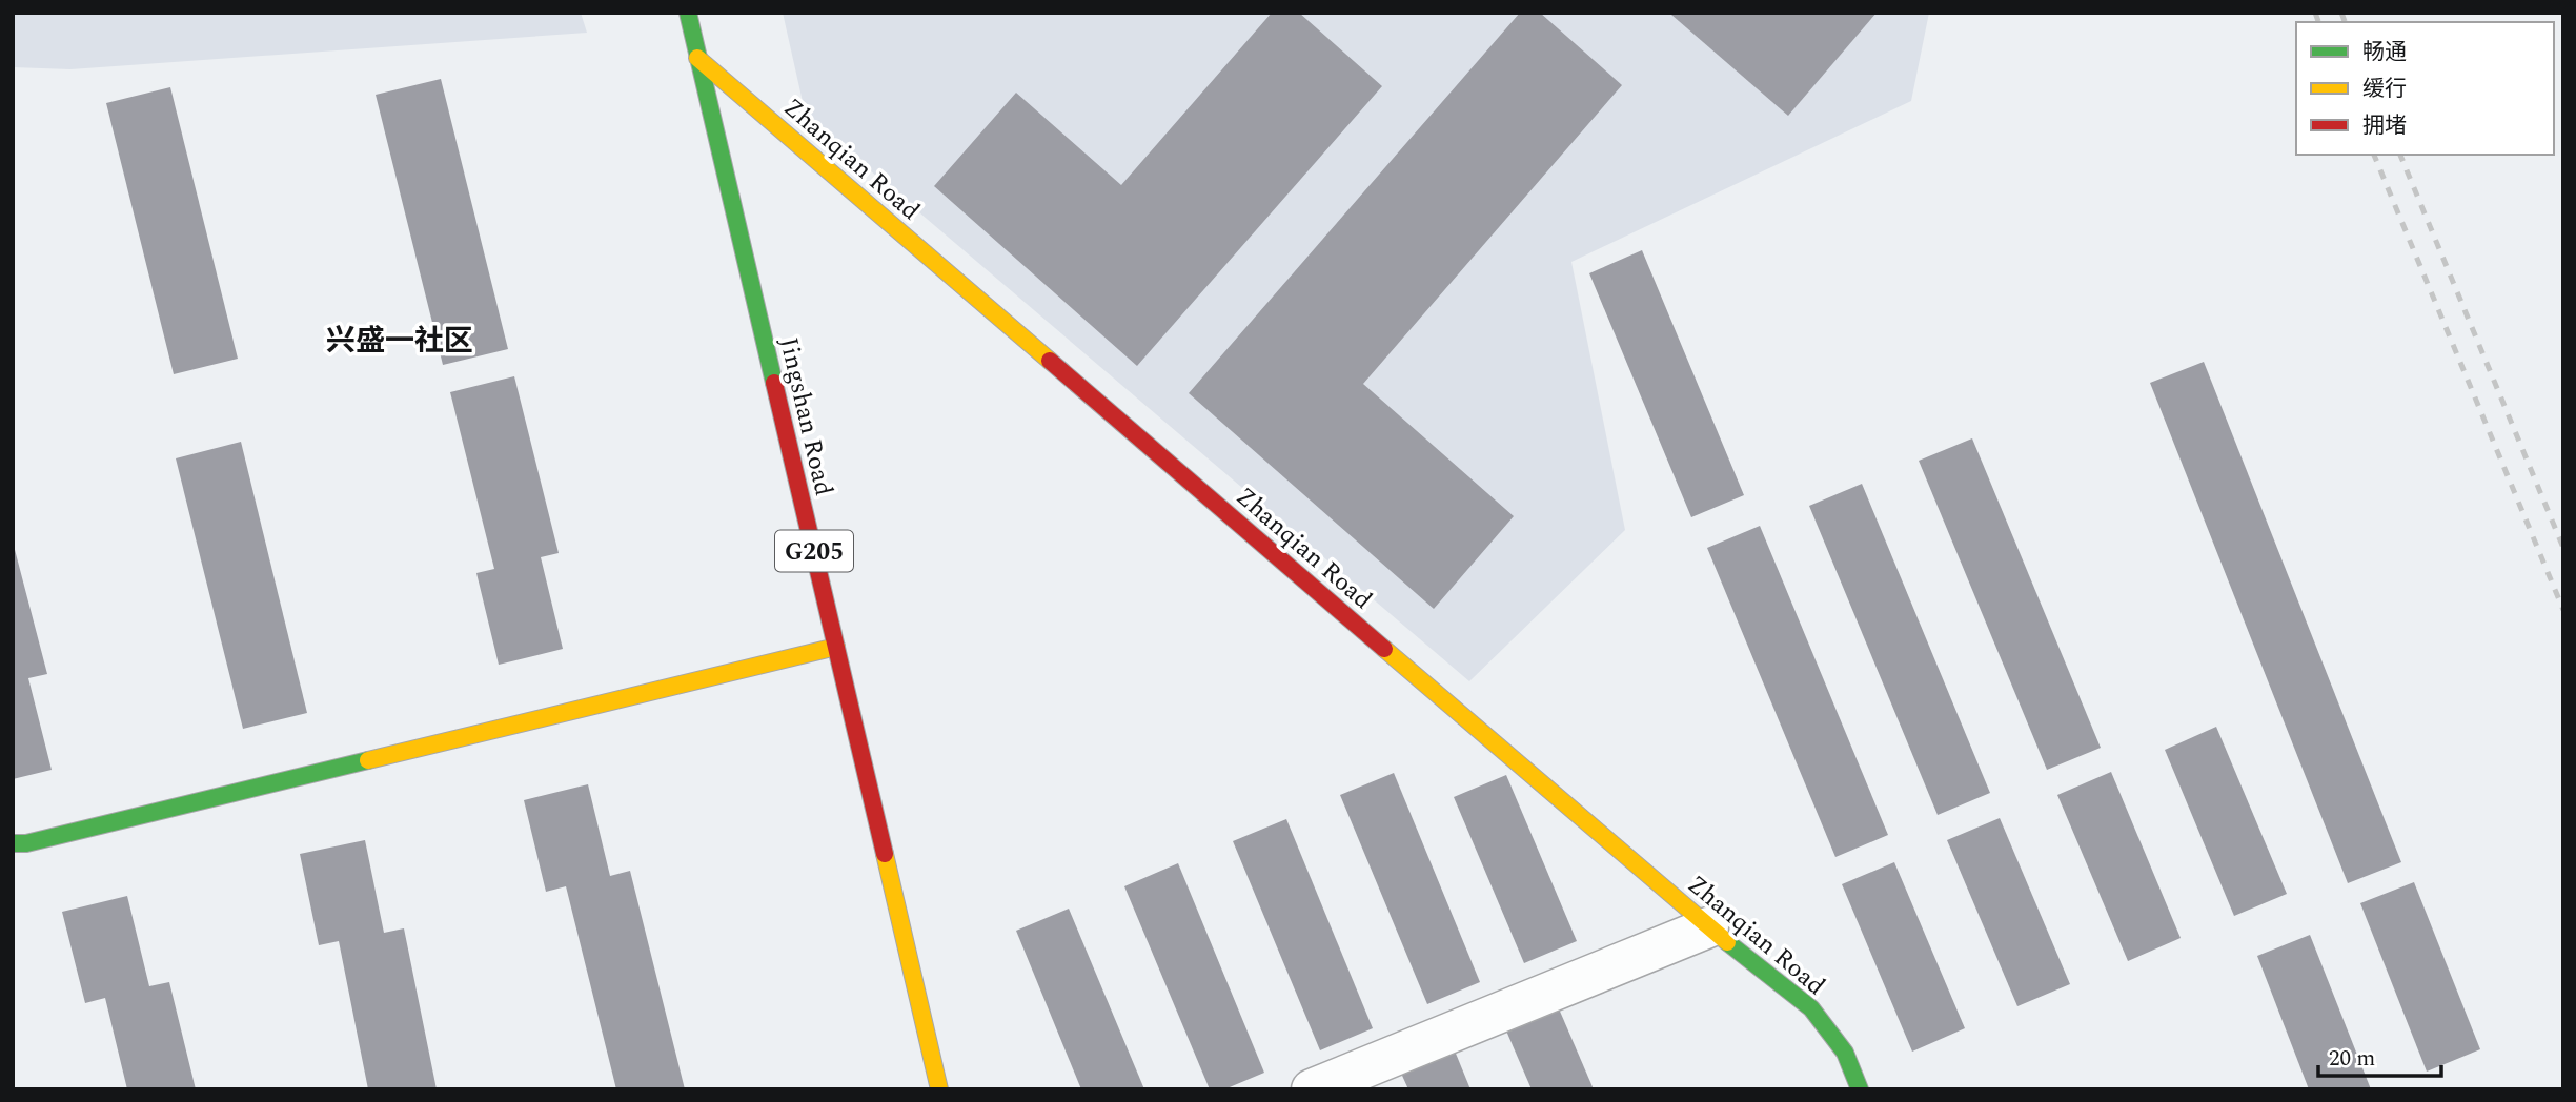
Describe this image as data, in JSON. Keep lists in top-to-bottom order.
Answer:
{
  "streets": {
    "main road": ["Zhanqian Road", "Jingshan Road", "G205"]
  },
  "crossings": [
    ["Zhanqian Road", "Jingshan Road"]
  ],
  "districts": ["兴盛一社区"],
  "legend": ["畅通", "缓行", "拥堵"],
  "scale_bar": "20 m"
}
